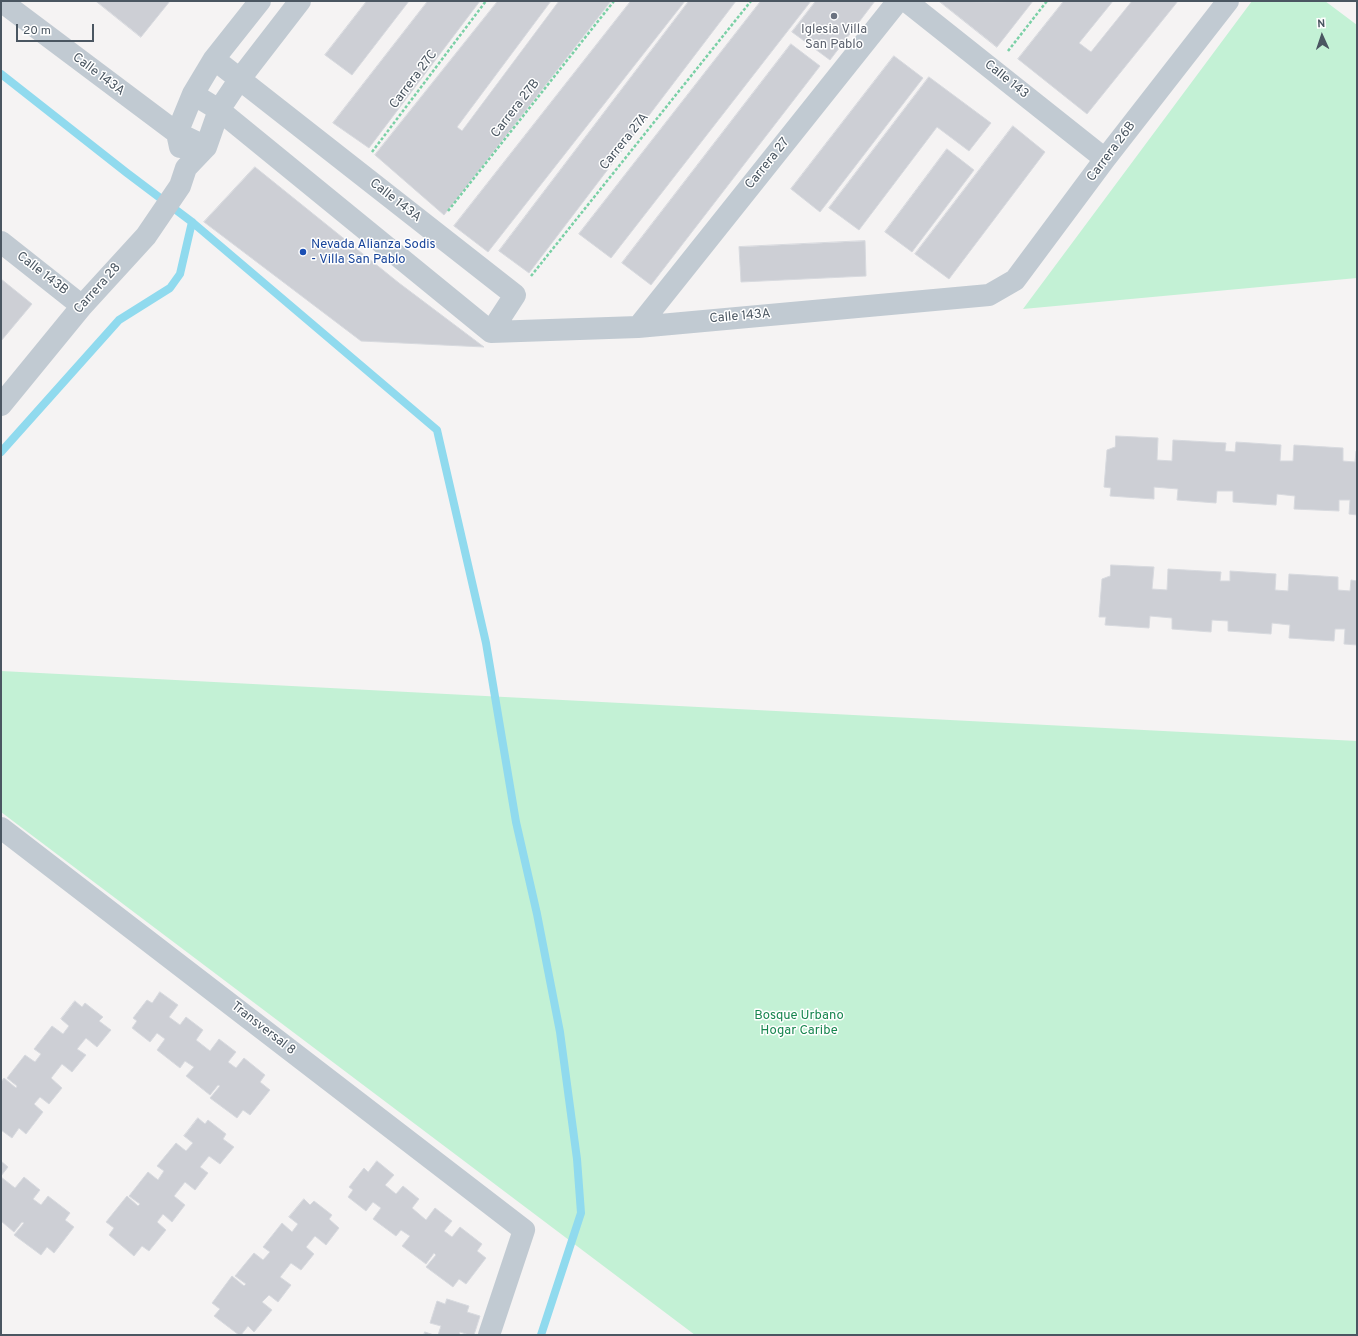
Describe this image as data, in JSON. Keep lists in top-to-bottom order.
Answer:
{
  "streets": {
    "street": [
      "Calle 143A",
      "Calle 143",
      "Carrera 26B",
      "Carrera 27",
      "Calle 143B",
      "Carrera 28",
      "Transversal 8"
    ],
    "path": ["Carrera 27C", "Carrera 27B", "Carrera 27A"]
  },
  "crossings": [
    ["Calle 143A", "Carrera 27C"],
    ["Calle 143A", "Carrera 27B"],
    ["Calle 143A", "Carrera 27A"],
    ["Calle 143A", "Carrera 26B"],
    ["Calle 143A", "Carrera 27"],
    ["Calle 143A", "Carrera 28"],
    ["Calle 143", "Carrera 26B"],
    ["Calle 143B", "Carrera 28"]
  ],
  "parks": ["Bosque Urbano Hogar Caribe"],
  "places": ["Iglesia Villa San Pablo", "Nevada Alianza Sodis - Villa San Pablo"],
  "scale_bar": "20 m",
  "north": "top"
}
